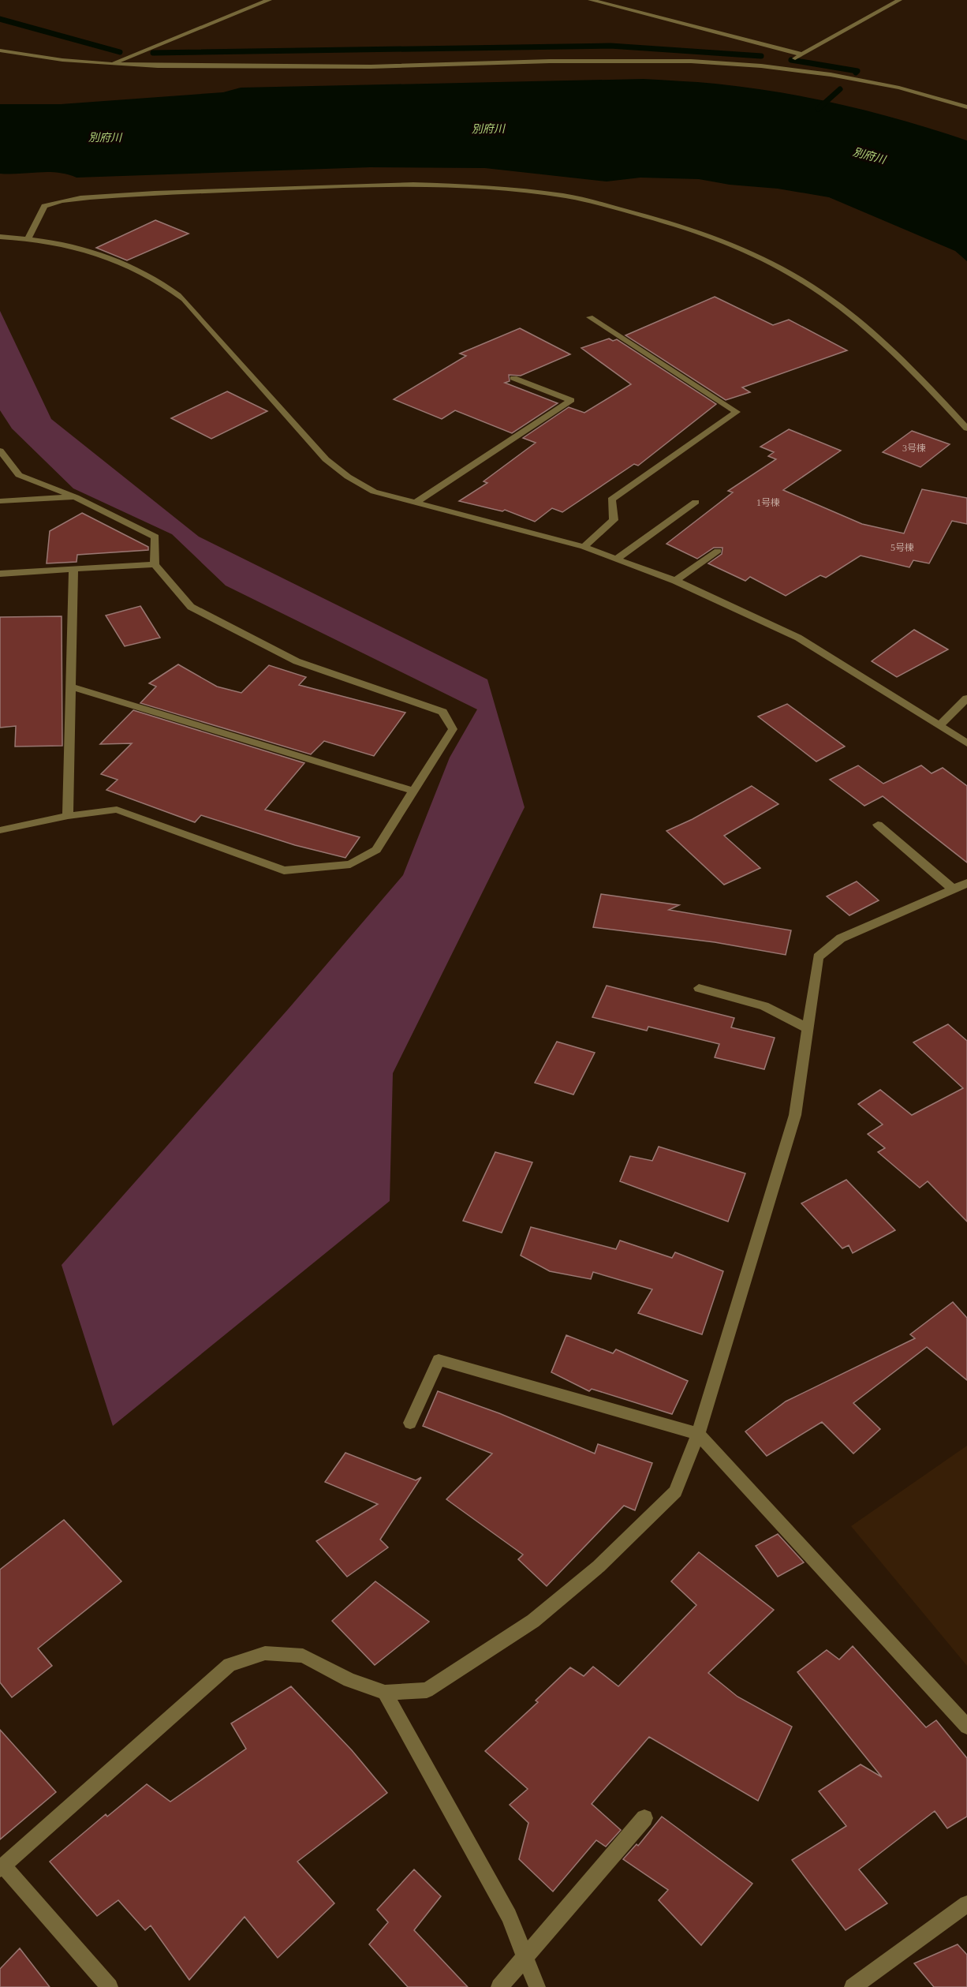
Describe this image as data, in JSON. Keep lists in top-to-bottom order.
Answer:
{
  "water": ["別府川"],
  "house_numbers": ["3号棟", "1号棟", "5号棟"]
}
